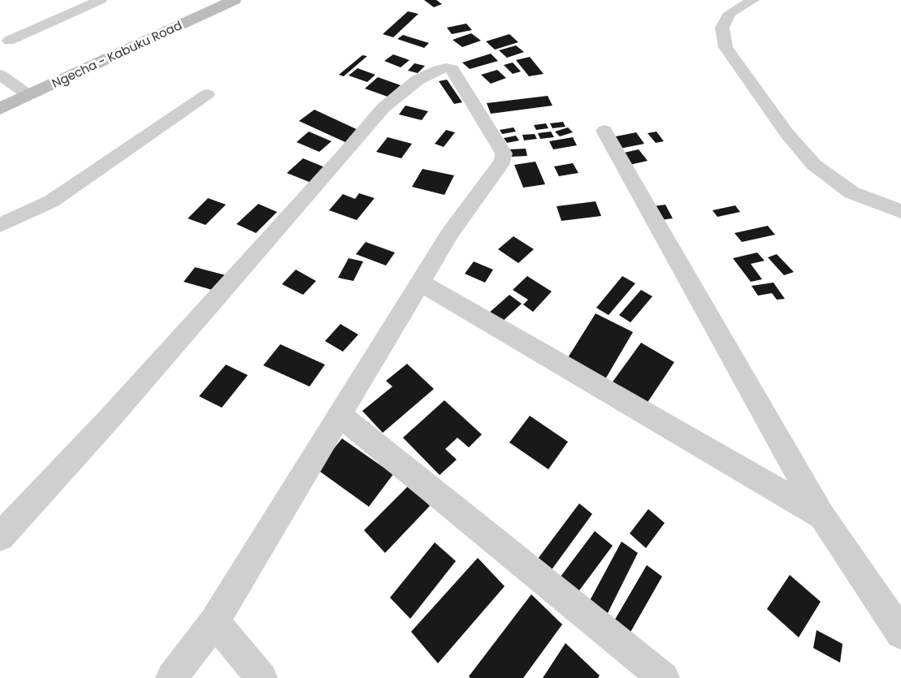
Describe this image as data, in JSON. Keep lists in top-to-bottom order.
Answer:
{
  "streets": {
    "street": ["Ngecha - Kabuku Road"]
  }
}
